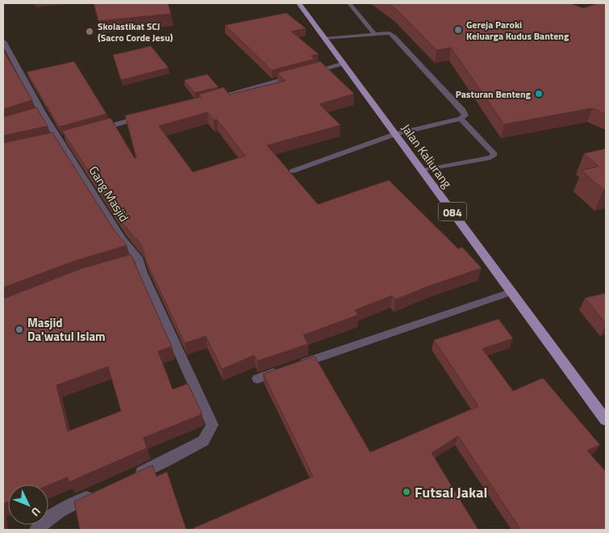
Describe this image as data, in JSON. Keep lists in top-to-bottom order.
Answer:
{
  "streets": {
    "main road": ["Jalan Kaliurang", "084"],
    "street": ["Gang Masjid"]
  },
  "places": [
    "Gereja Paroki Keluarga Kudus Banteng",
    "Skolastikat SCJ (Sacro Corde Jesu)",
    "Pasturan Benteng",
    "Masjid Da'watul Islam",
    "Futsal Jakal"
  ],
  "north": "bottom right"
}
